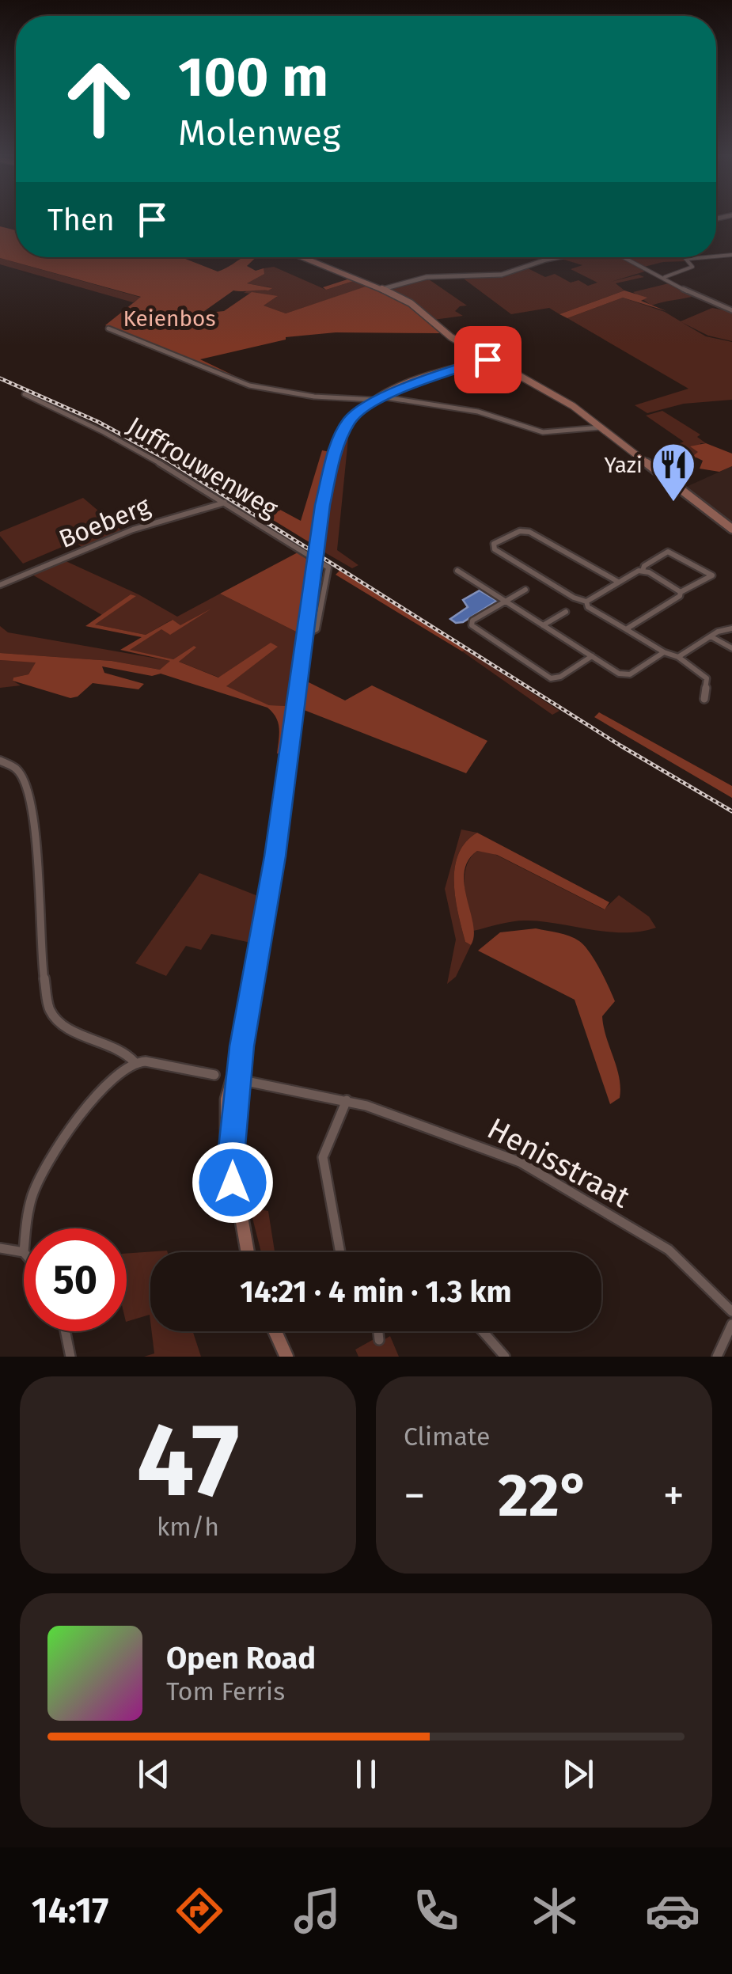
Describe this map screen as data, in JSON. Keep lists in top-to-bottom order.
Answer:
{
  "streets": {
    "street": ["Juffrouwenweg", "Boeberg", "Henisstraat"]
  },
  "crossings": [
    ["Juffrouwenweg", "Boeberg"]
  ],
  "parks": ["Keienbos"],
  "places": {
    "restaurant": ["Yazi"]
  },
  "page": {
    "turn": ["100 m", "Molenweg"],
    "then": "Then",
    "limit": "50",
    "trip": "14:21 · 4 min · 1.3 km",
    "tile": [
      ["47", "km/h"],
      "Climate"
    ],
    "heat": ["−", "22°", "+"],
    "song": ["Open Road", "Tom Ferris"],
    "tabs": "14:17"
  }
}
